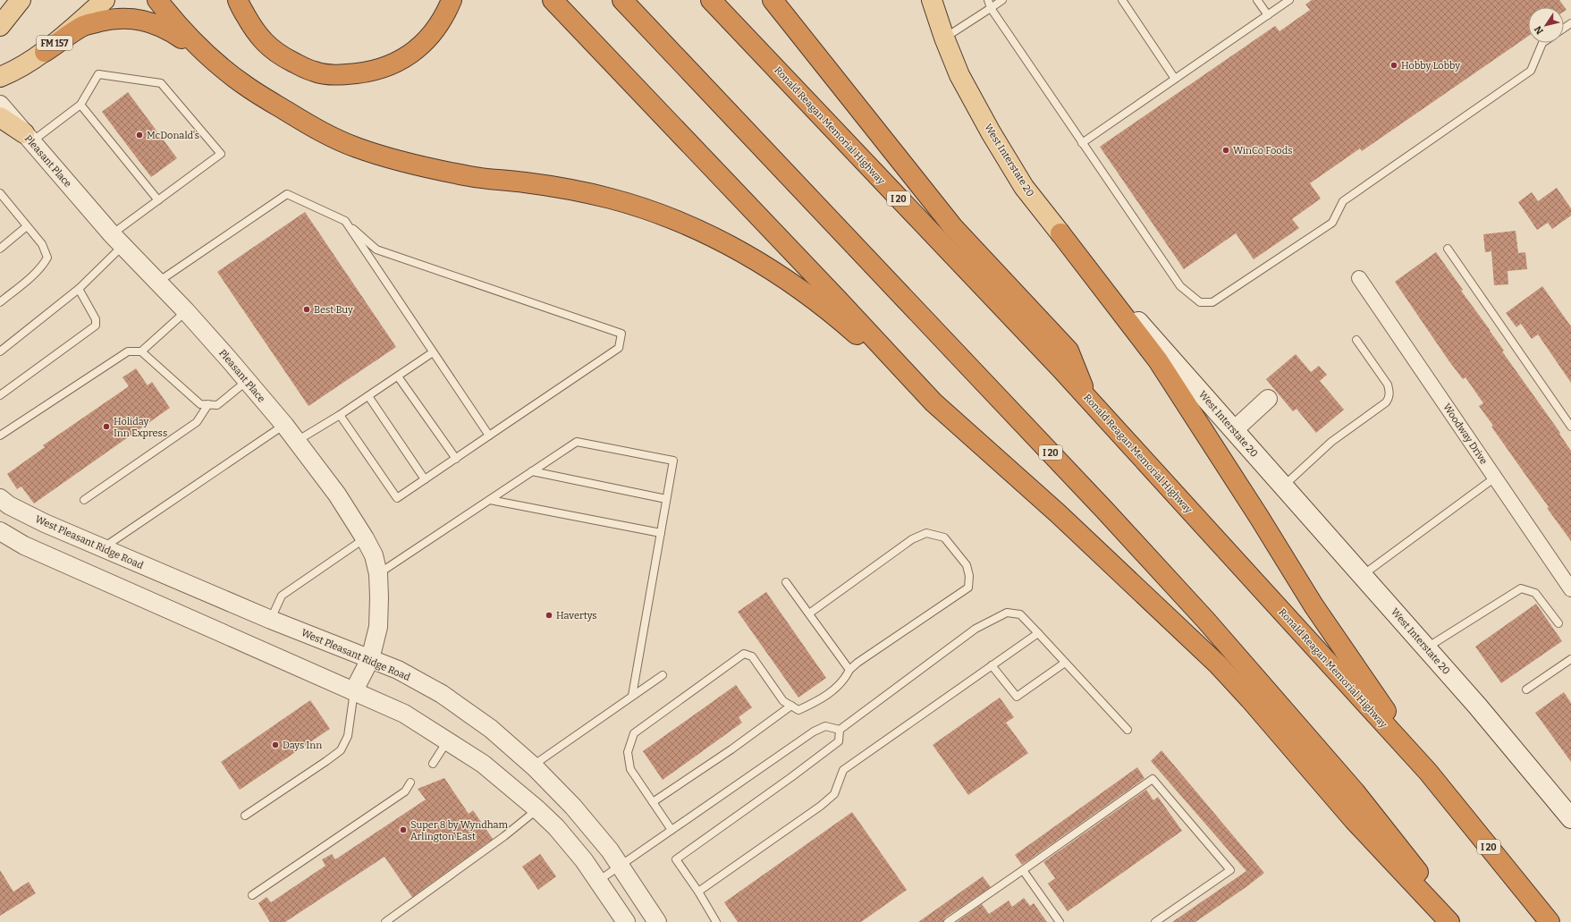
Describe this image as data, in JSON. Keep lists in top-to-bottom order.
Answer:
{
  "streets": {
    "highway": ["Ronald Reagan Memorial Highway", "I 20"],
    "main road": ["FM 157", "West Interstate 20"],
    "street": ["Pleasant Place", "Woodway Drive", "West Pleasant Ridge Road"]
  },
  "crossings": [
    ["Pleasant Place", "West Pleasant Ridge Road"]
  ],
  "places": [
    "Hobby Lobby",
    "McDonald's",
    "WinCo Foods",
    "Best Buy",
    "Holiday Inn Express",
    "Havertys",
    "Days Inn",
    "Super 8 by Wyndham Arlington East"
  ],
  "north": "bottom left"
}
